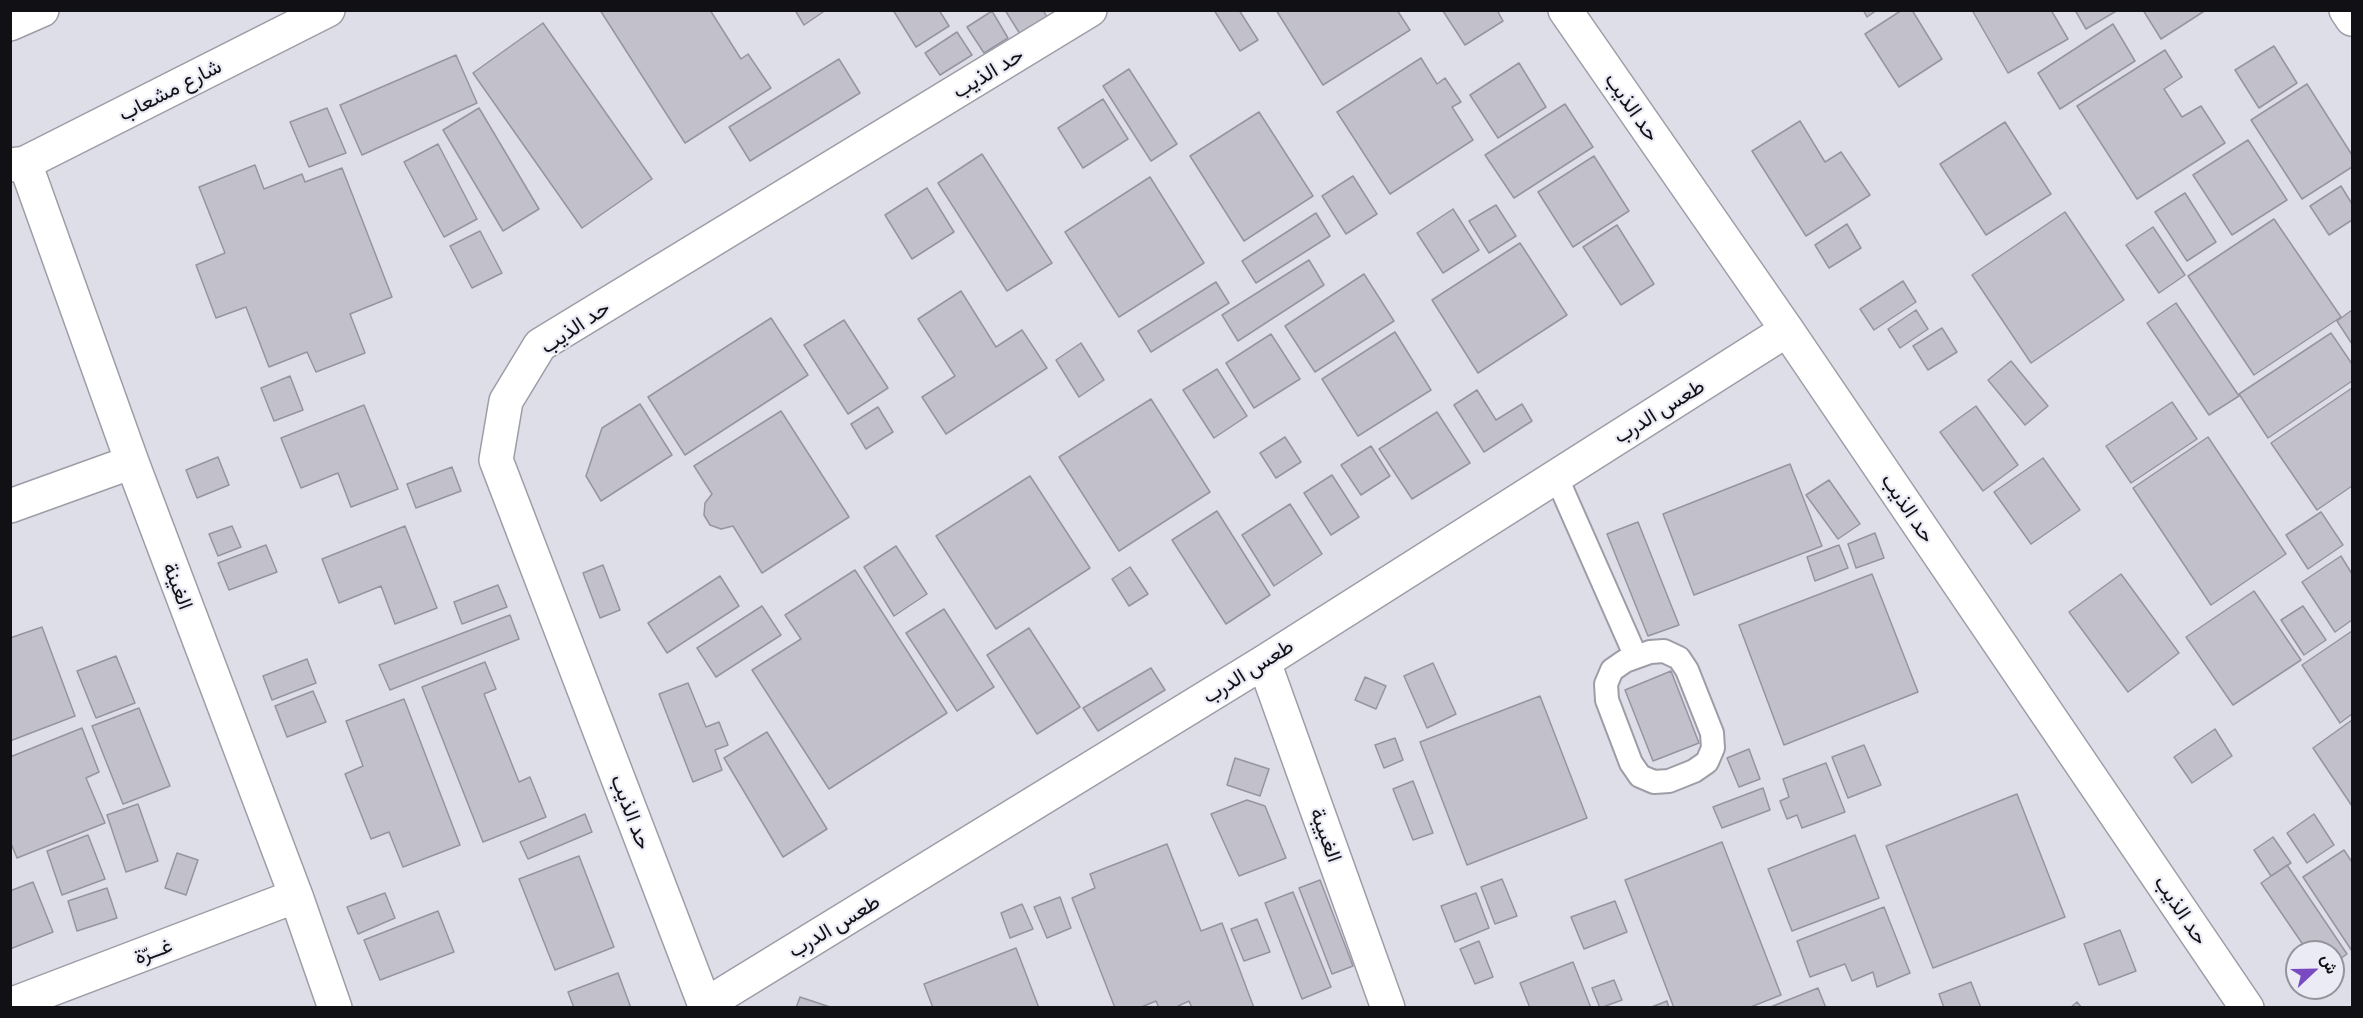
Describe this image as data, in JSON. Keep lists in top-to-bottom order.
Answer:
{
  "streets": {
    "street": [
      "حد الذيب",
      "شارع مشعاب",
      "طعس الدرب",
      "الغينة",
      "الغبيبة",
      "غــرّة"
    ]
  },
  "crossings": [
    ["حد الذيب", "طعس الدرب"],
    ["شارع مشعاب", "الغينة"],
    ["طعس الدرب", "الغبيبة"],
    ["الغينة", "غــرّة"]
  ],
  "north": "right"
}
